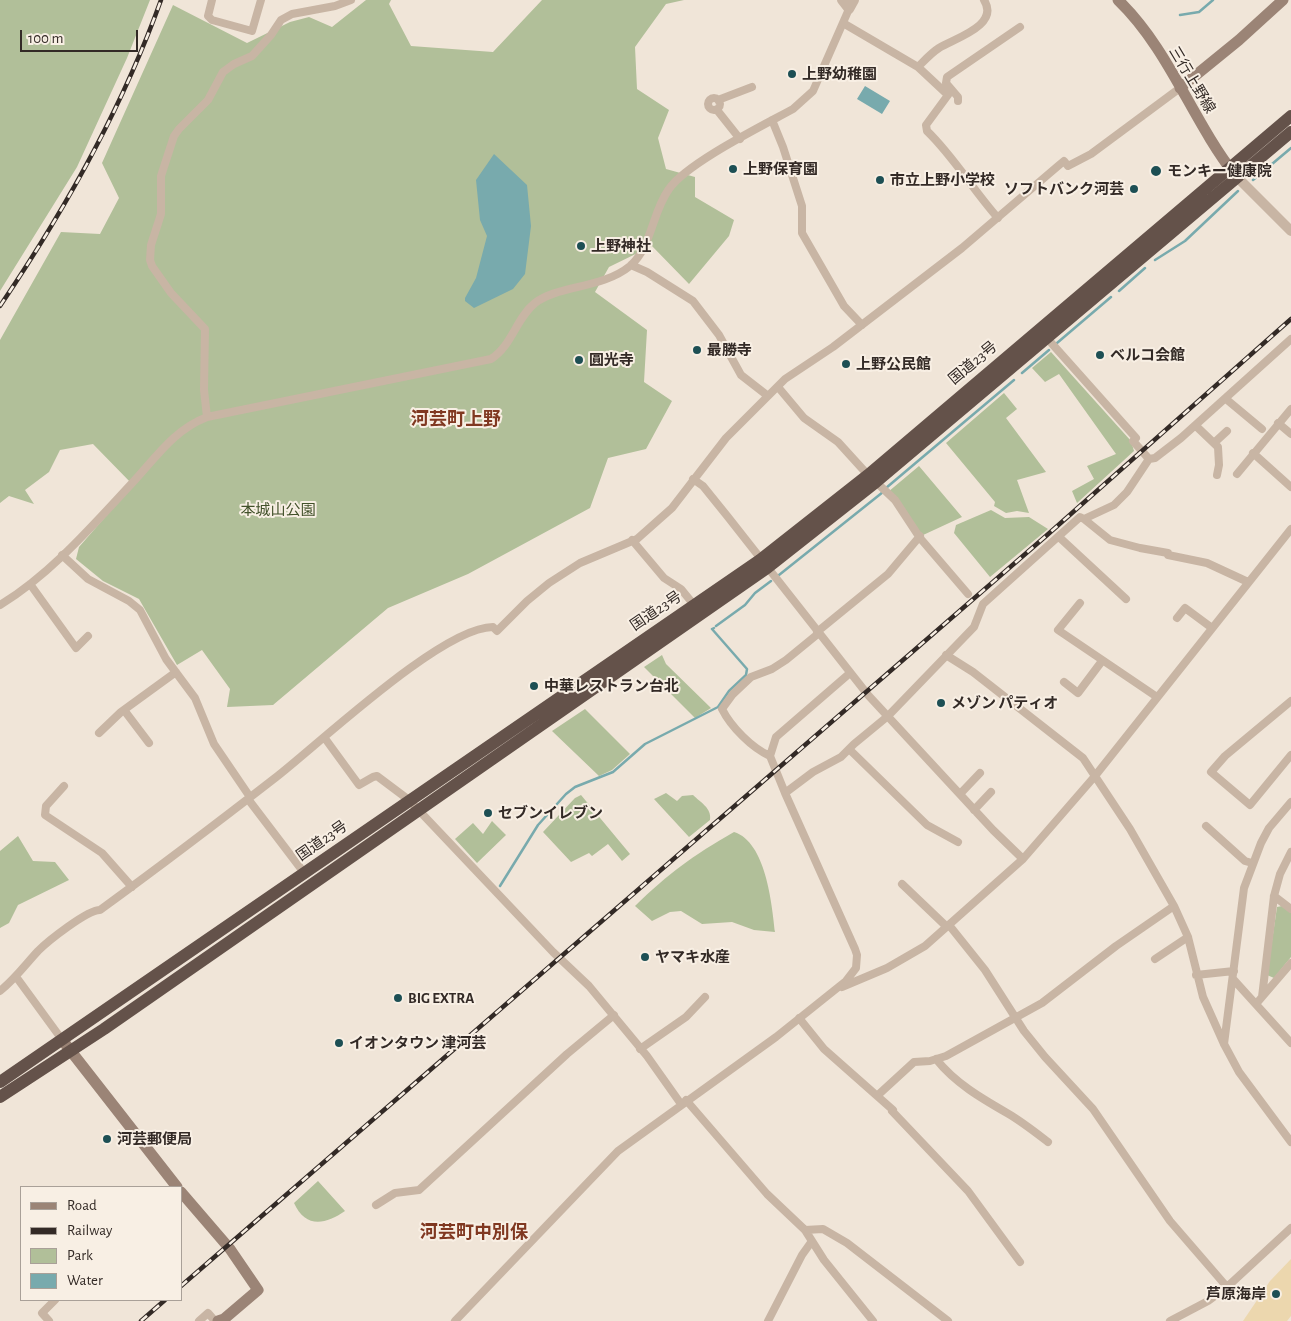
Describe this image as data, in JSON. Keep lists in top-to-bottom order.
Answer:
{
  "streets": {
    "highway": ["国道23号"],
    "main road": ["三行上野線"]
  },
  "crossings": [
    ["三行上野線", "国道23号"]
  ],
  "districts": ["河芸町上野", "河芸町中別保"],
  "parks": ["本城山公園"],
  "places": [
    "上野幼稚園",
    "上野保育園",
    "モンキー健康院",
    "市立上野小学校",
    "ソフトバンク河芸",
    "上野神社",
    "最勝寺",
    "ベルコ会館",
    "圓光寺",
    "上野公民館",
    "中華レストラン台北",
    "メゾン パティオ",
    "セブンイレブン",
    "ヤマキ水産",
    "BIG EXTRA",
    "イオンタウン 津河芸",
    "河芸郵便局",
    "芦原海岸"
  ],
  "legend": [
    "Road",
    "Railway",
    "Park",
    "Water"
  ],
  "scale_bar": "100 m"
}
